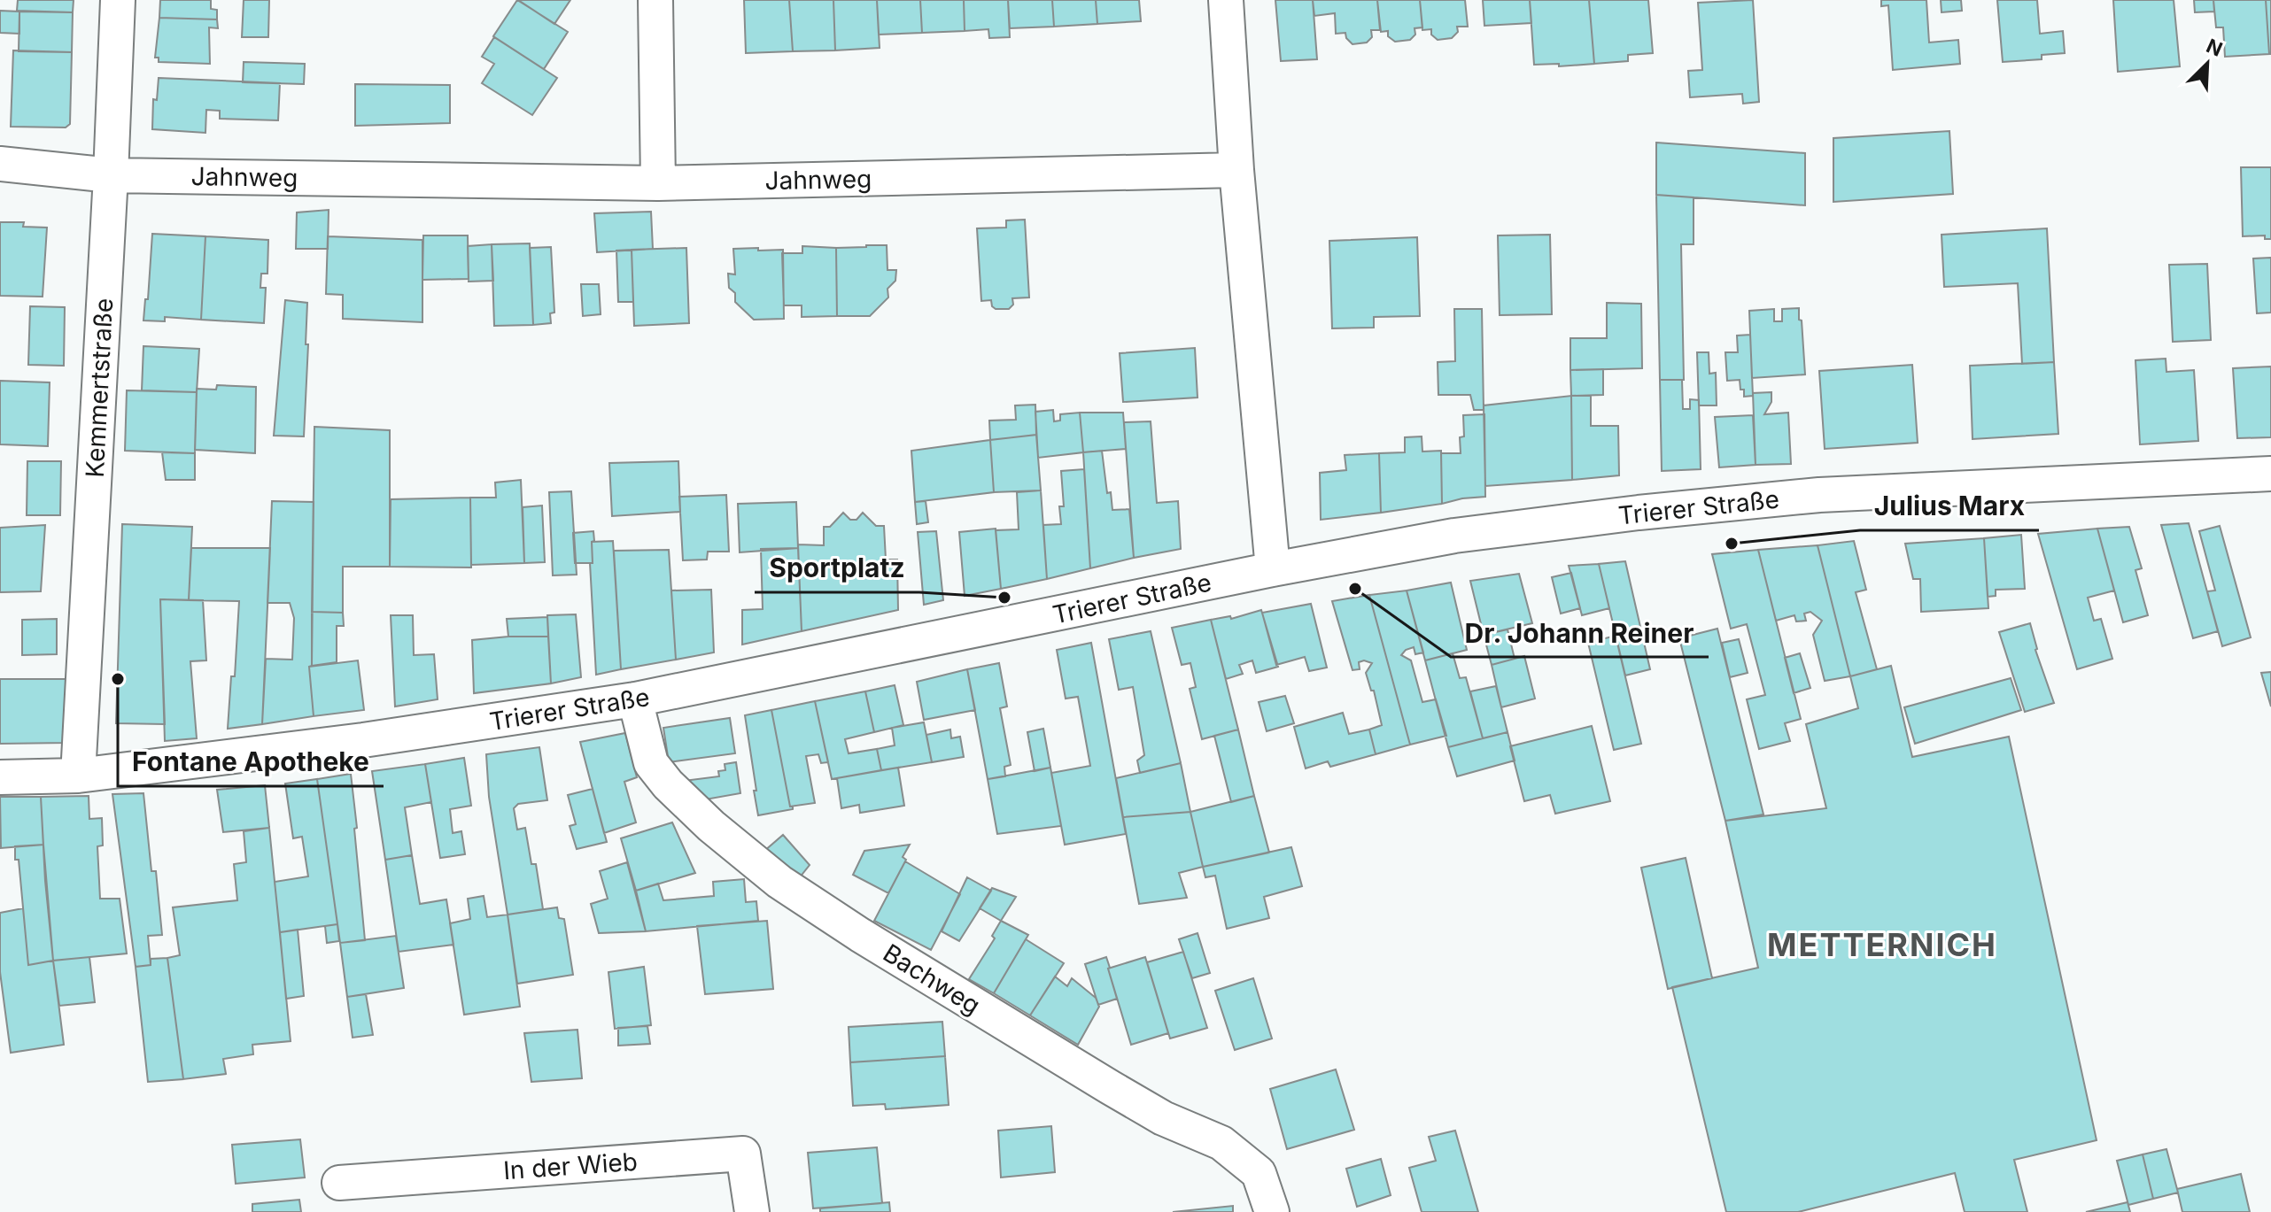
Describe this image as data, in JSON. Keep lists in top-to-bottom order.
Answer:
{
  "streets": {
    "street": [
      "Jahnweg",
      "Kemmertstraße",
      "Trierer Straße",
      "Bachweg",
      "In der Wieb"
    ]
  },
  "crossings": [
    ["Jahnweg", "Kemmertstraße"],
    ["Kemmertstraße", "Trierer Straße"],
    ["Trierer Straße", "Bachweg"]
  ],
  "districts": ["METTERNICH"],
  "places": [
    "Julius Marx",
    "Dr. Johann Reiner",
    "Sportplatz",
    "Fontane Apotheke"
  ],
  "north": "top right"
}
